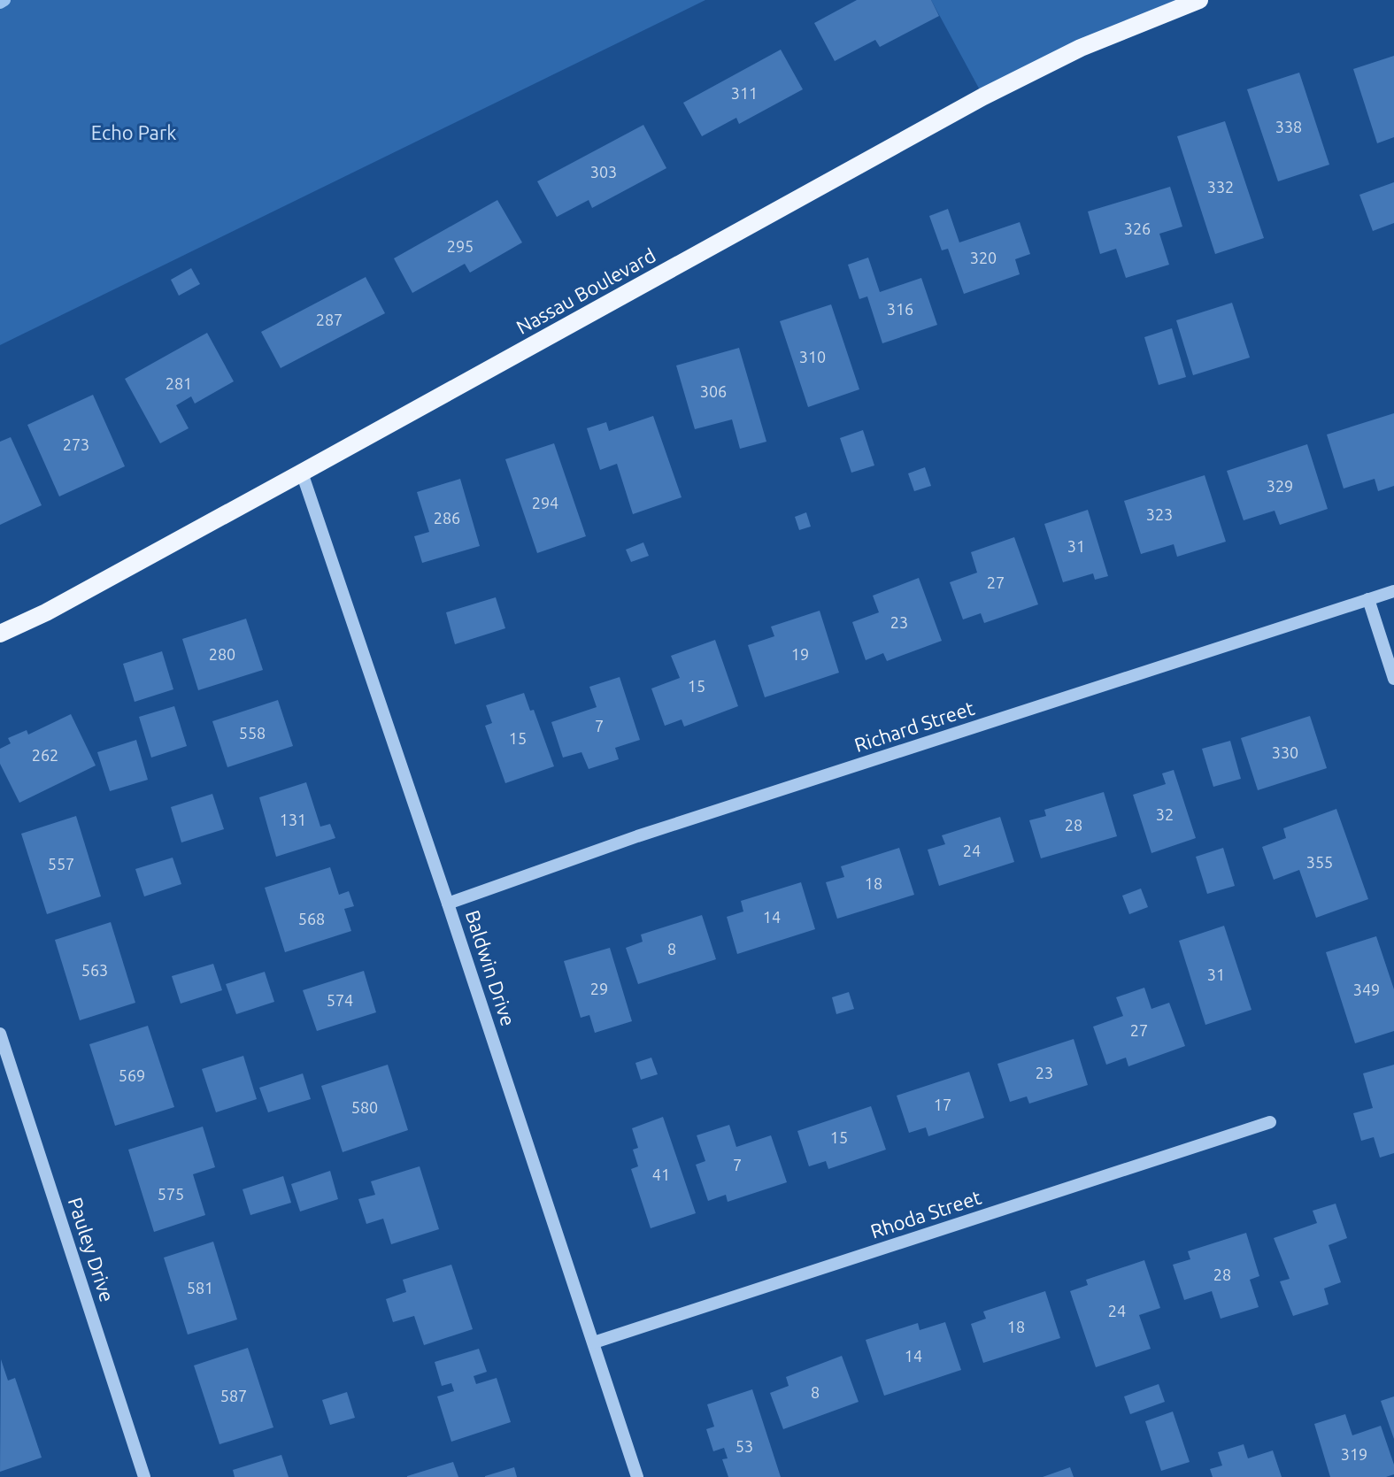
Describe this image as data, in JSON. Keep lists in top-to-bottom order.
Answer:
{
  "streets": {
    "main road": ["Nassau Boulevard"],
    "street": [
      "Richard Street",
      "Baldwin Drive",
      "Rhoda Street",
      "Pauley Drive"
    ]
  },
  "crossings": [
    ["Nassau Boulevard", "Baldwin Drive"],
    ["Richard Street", "Baldwin Drive"],
    ["Baldwin Drive", "Rhoda Street"]
  ],
  "parks": ["Echo Park"],
  "house_numbers": [
    "311",
    "338",
    "303",
    "332",
    "326",
    "295",
    "320",
    "316",
    "287",
    "310",
    "281",
    "306",
    "273",
    "329",
    "294",
    "323",
    "286",
    "31",
    "27",
    "23",
    "280",
    "19",
    "15",
    "7",
    "558",
    "15",
    "330",
    "262",
    "32",
    "131",
    "28",
    "24",
    "355",
    "557",
    "18",
    "14",
    "568",
    "8",
    "563",
    "31",
    "29",
    "349",
    "574",
    "27",
    "23",
    "569",
    "17",
    "580",
    "15",
    "7",
    "41",
    "575",
    "28",
    "581",
    "24",
    "18",
    "14",
    "8",
    "587",
    "53",
    "319"
  ]
}
